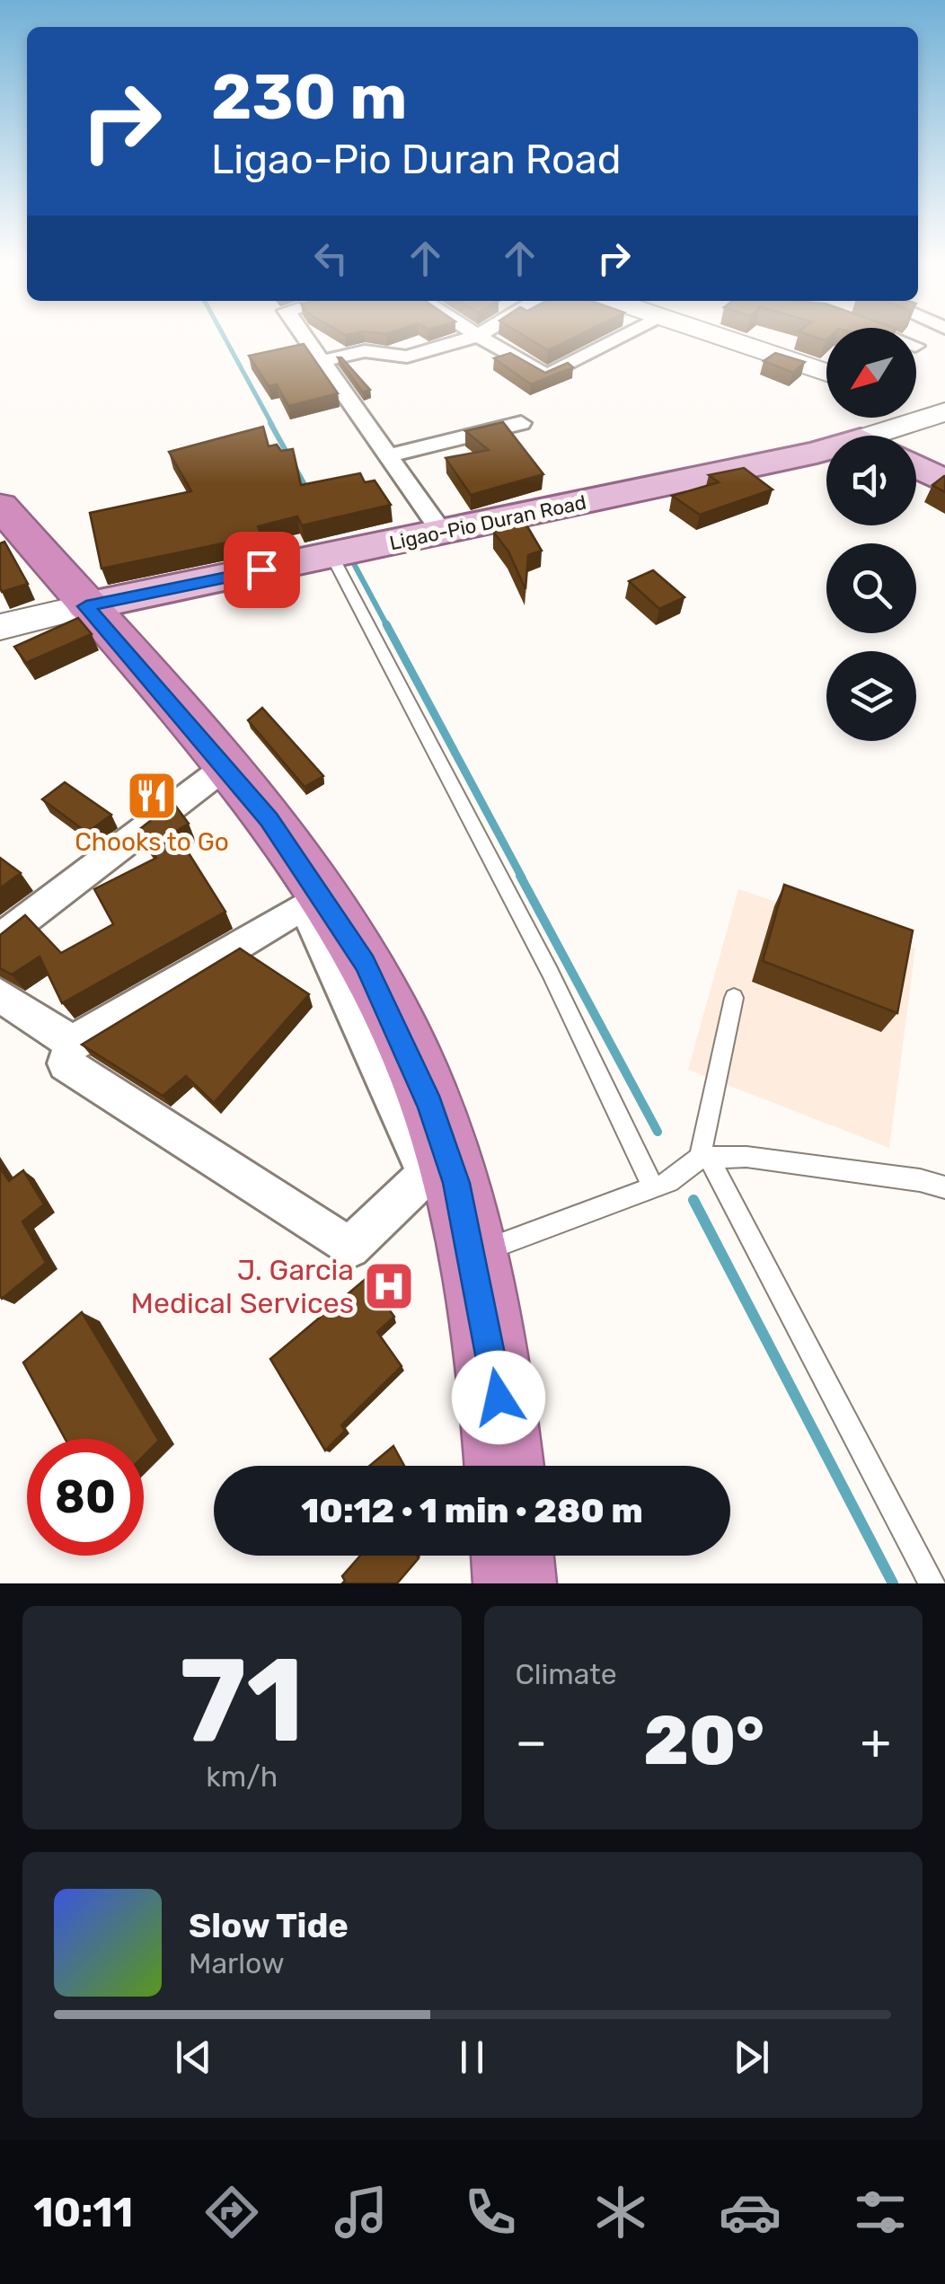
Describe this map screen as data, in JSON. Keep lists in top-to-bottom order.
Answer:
{
  "streets": {
    "main road": ["Ligao-Pio Duran Road"]
  },
  "places": {
    "restaurant": ["Chooks to Go"],
    "hospital": ["J. Garcia Medical Services"]
  },
  "north": "bottom left",
  "page": {
    "turn": ["230 m", "Ligao-Pio Duran Road"],
    "limit": "80",
    "trip": "10:12 · 1 min · 280 m",
    "tile": [
      ["71", "km/h"],
      "Climate"
    ],
    "heat": ["−", "20°", "+"],
    "song": ["Slow Tide", "Marlow"],
    "tabs": "10:11"
  }
}
